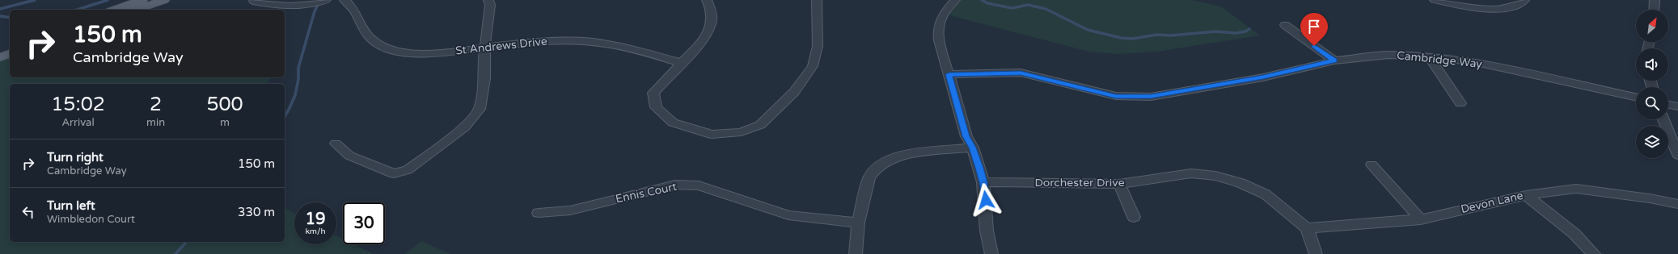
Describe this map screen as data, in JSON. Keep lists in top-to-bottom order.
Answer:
{
  "streets": {
    "street": [
      "St Andrews Drive",
      "Cambridge Way",
      "Dorchester Drive",
      "Ennis Court",
      "Devon Lane"
    ]
  },
  "crossings": [
    ["Dorchester Drive", "Devon Lane"]
  ],
  "north": "top right",
  "page": {
    "turn": ["150 m", "Cambridge Way"],
    "eta": [
      "15:02",
      "Arrival",
      "2",
      "min",
      "500",
      "m"
    ],
    "list": [
      {
        "name": "Turn right",
        "note": "Cambridge Way",
        "value": "150 m"
      },
      {
        "name": "Turn left",
        "note": "Wimbledon Court",
        "value": "330 m"
      }
    ],
    "speed": "19 km/h",
    "limit": "30"
  }
}
